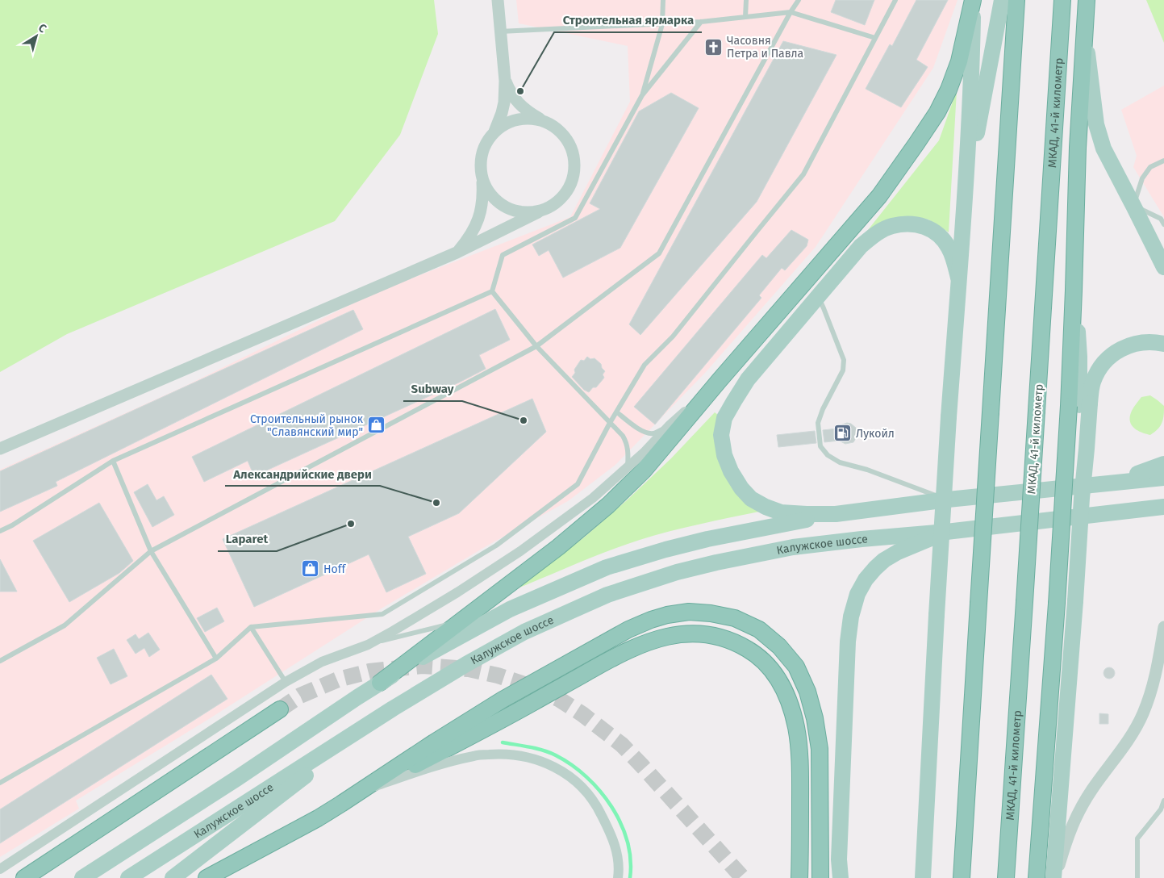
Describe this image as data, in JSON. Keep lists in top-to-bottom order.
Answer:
{
  "streets": {
    "highway": ["МКАД, 41-й километр"],
    "main road": ["Калужское шоссе"]
  },
  "places": {
    "church": ["Часовня Петра и Павла"],
    "other": [
      "Строительная ярмарка",
      "Subway",
      "Александрийские двери",
      "Laparet"
    ],
    "shop": ["Строительный рынок \"Славянский мир\"", "Hoff"],
    "fuel station": ["Лукойл"]
  },
  "north": "top right"
}
